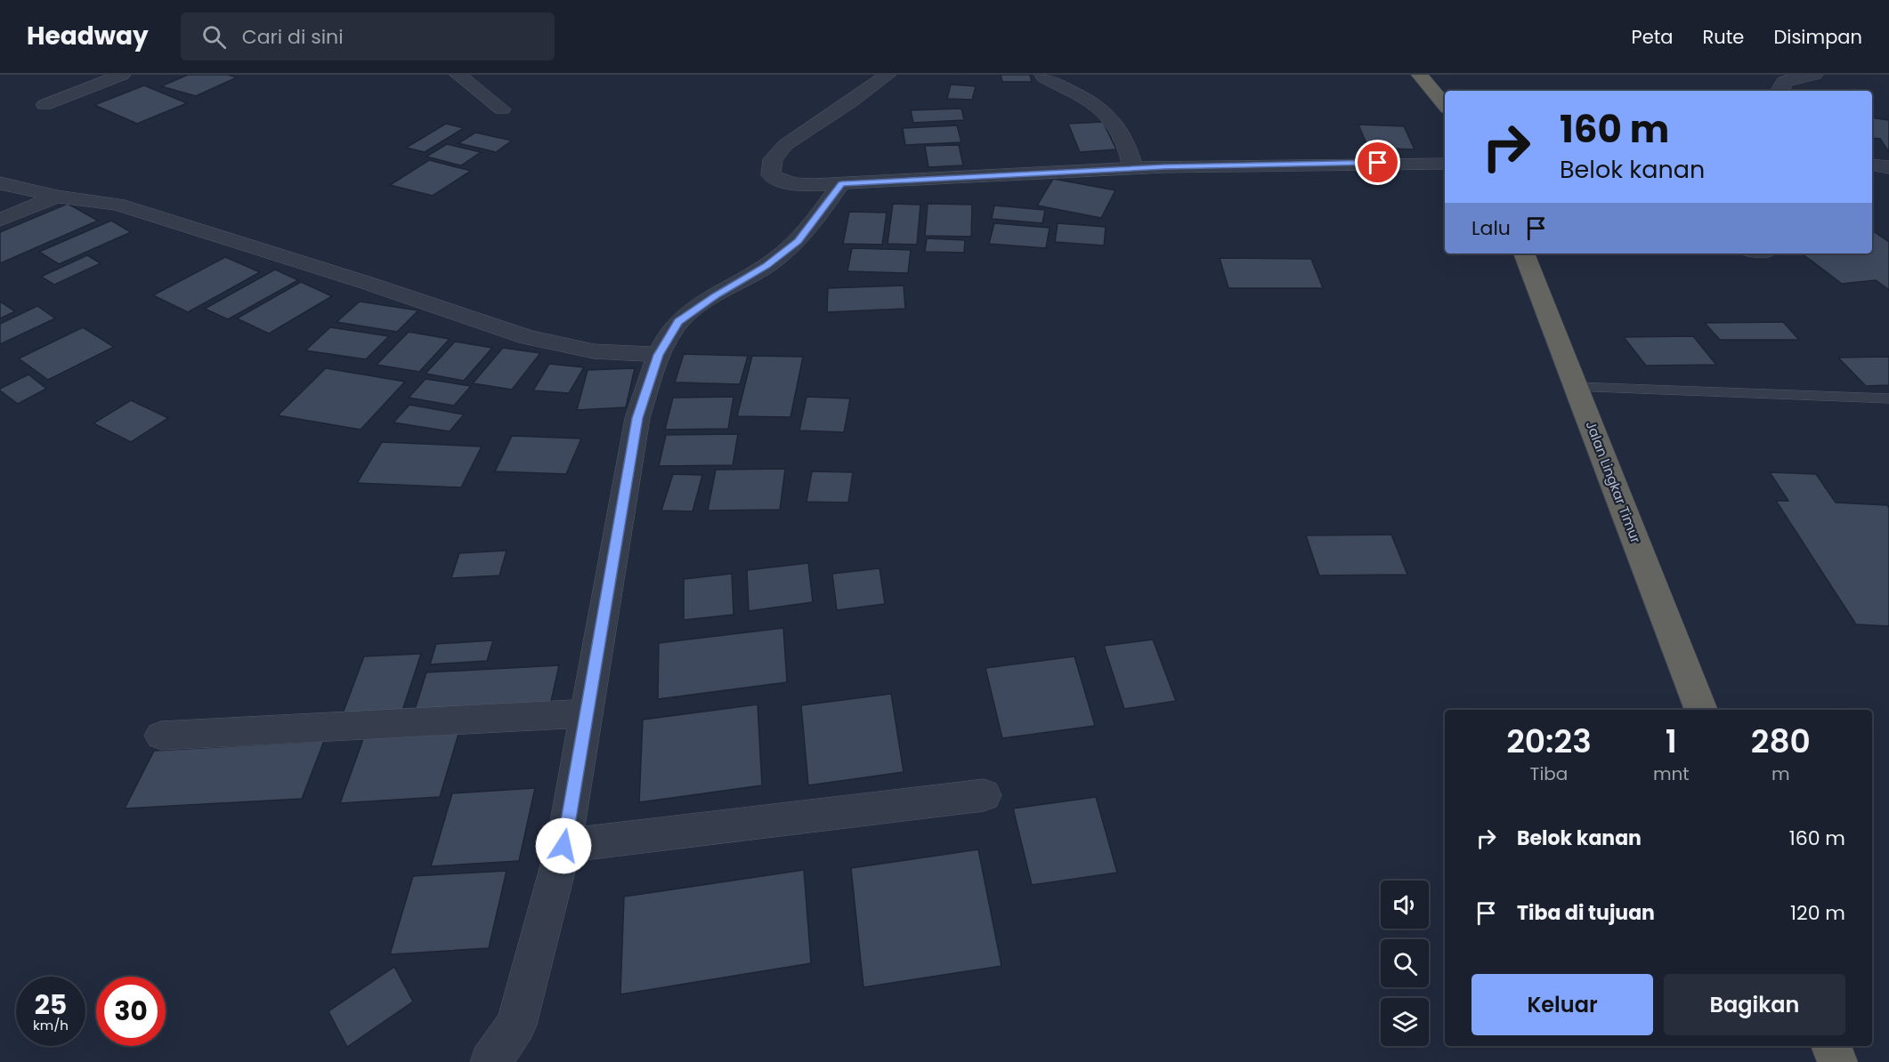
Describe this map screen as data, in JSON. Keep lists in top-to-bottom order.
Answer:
{
  "streets": {
    "highway": ["Jalan Lingkar Timur"]
  },
  "page": {
    "header": "Headway",
    "search": "Cari di sini",
    "nav": ["Peta", "Rute", "Disimpan"],
    "turn": ["160 m", "Belok kanan"],
    "then": "Lalu",
    "eta": [
      "20:23",
      "Tiba",
      "1",
      "mnt",
      "280",
      "m"
    ],
    "list": [
      {
        "name": "Belok kanan",
        "value": "160 m"
      },
      {
        "name": "Tiba di tujuan",
        "value": "120 m"
      }
    ],
    "buttons": ["Keluar", "Bagikan"],
    "speed": "25 km/h",
    "limit": "30"
  }
}
